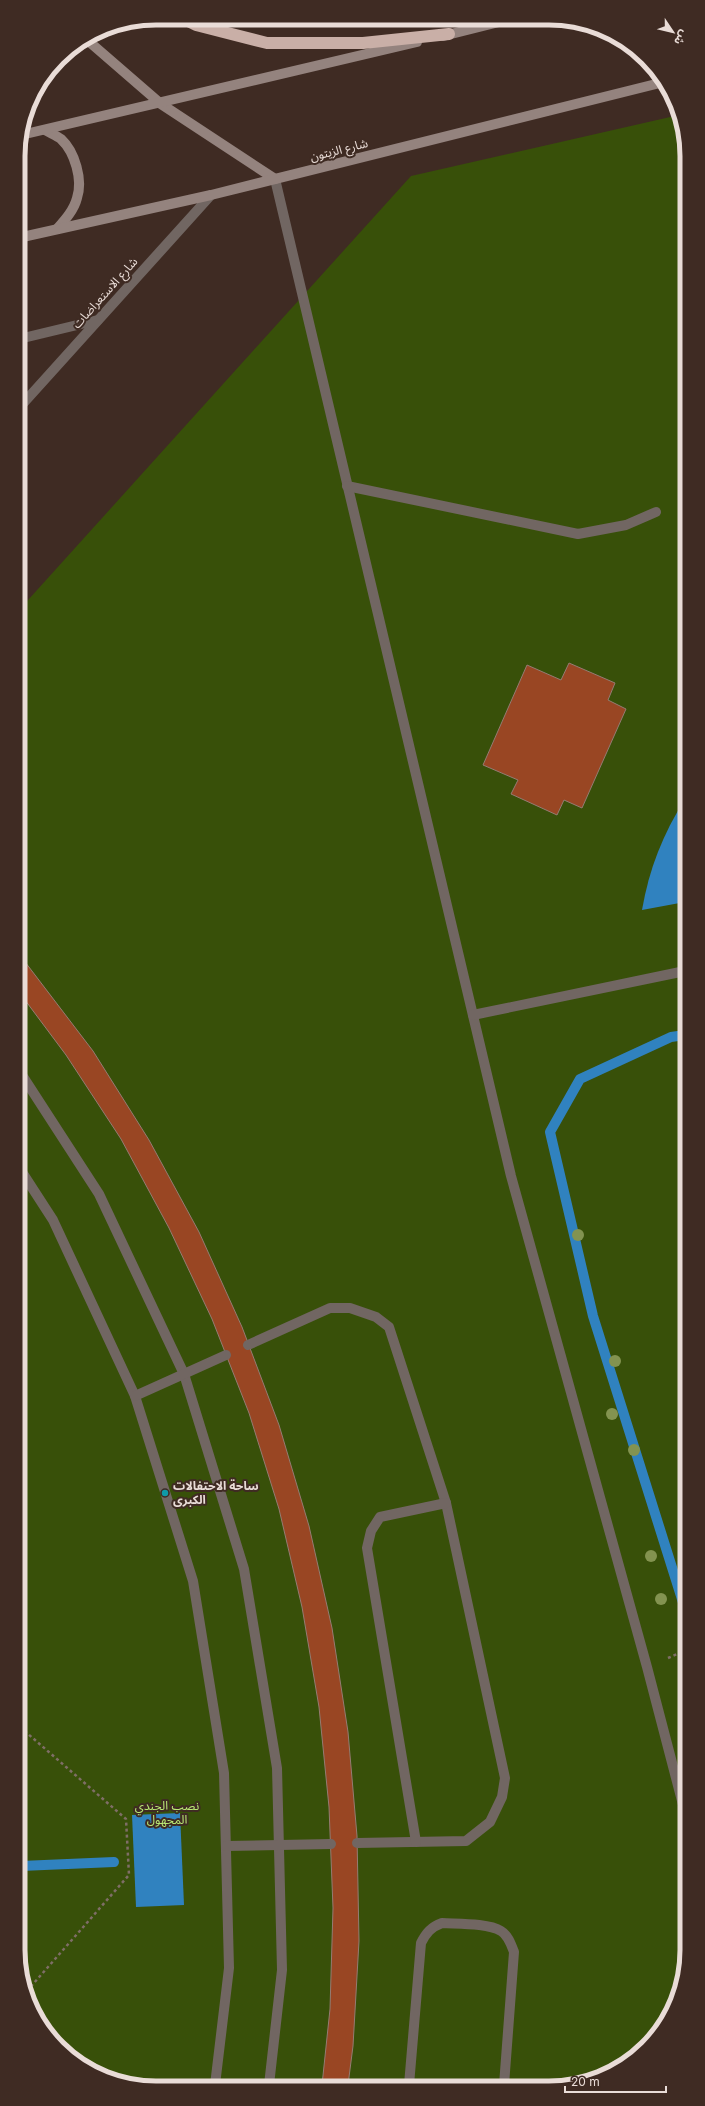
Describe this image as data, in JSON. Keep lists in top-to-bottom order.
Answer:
{
  "streets": {
    "main road": ["شارع الزيتون"],
    "street": ["شارع الاستعراضات"]
  },
  "crossings": [
    ["شارع الزيتون", "شارع الاستعراضات"]
  ],
  "parks": ["نصب الجندي المجهول"],
  "places": ["ساحة الاحتفالات الكبرى"],
  "scale_bar": "20 m",
  "north": "bottom right"
}
